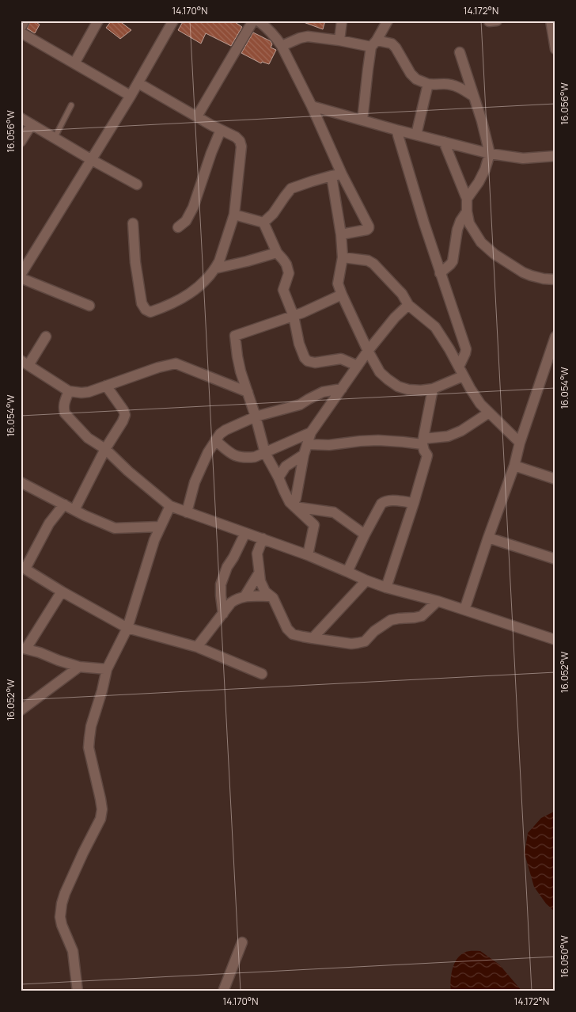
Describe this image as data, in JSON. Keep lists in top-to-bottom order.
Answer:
{
  "coordinates": [
    "14.170°N",
    "14.172°N",
    "16.056°W",
    "16.054°W",
    "16.052°W",
    "16.050°W"
  ]
}
